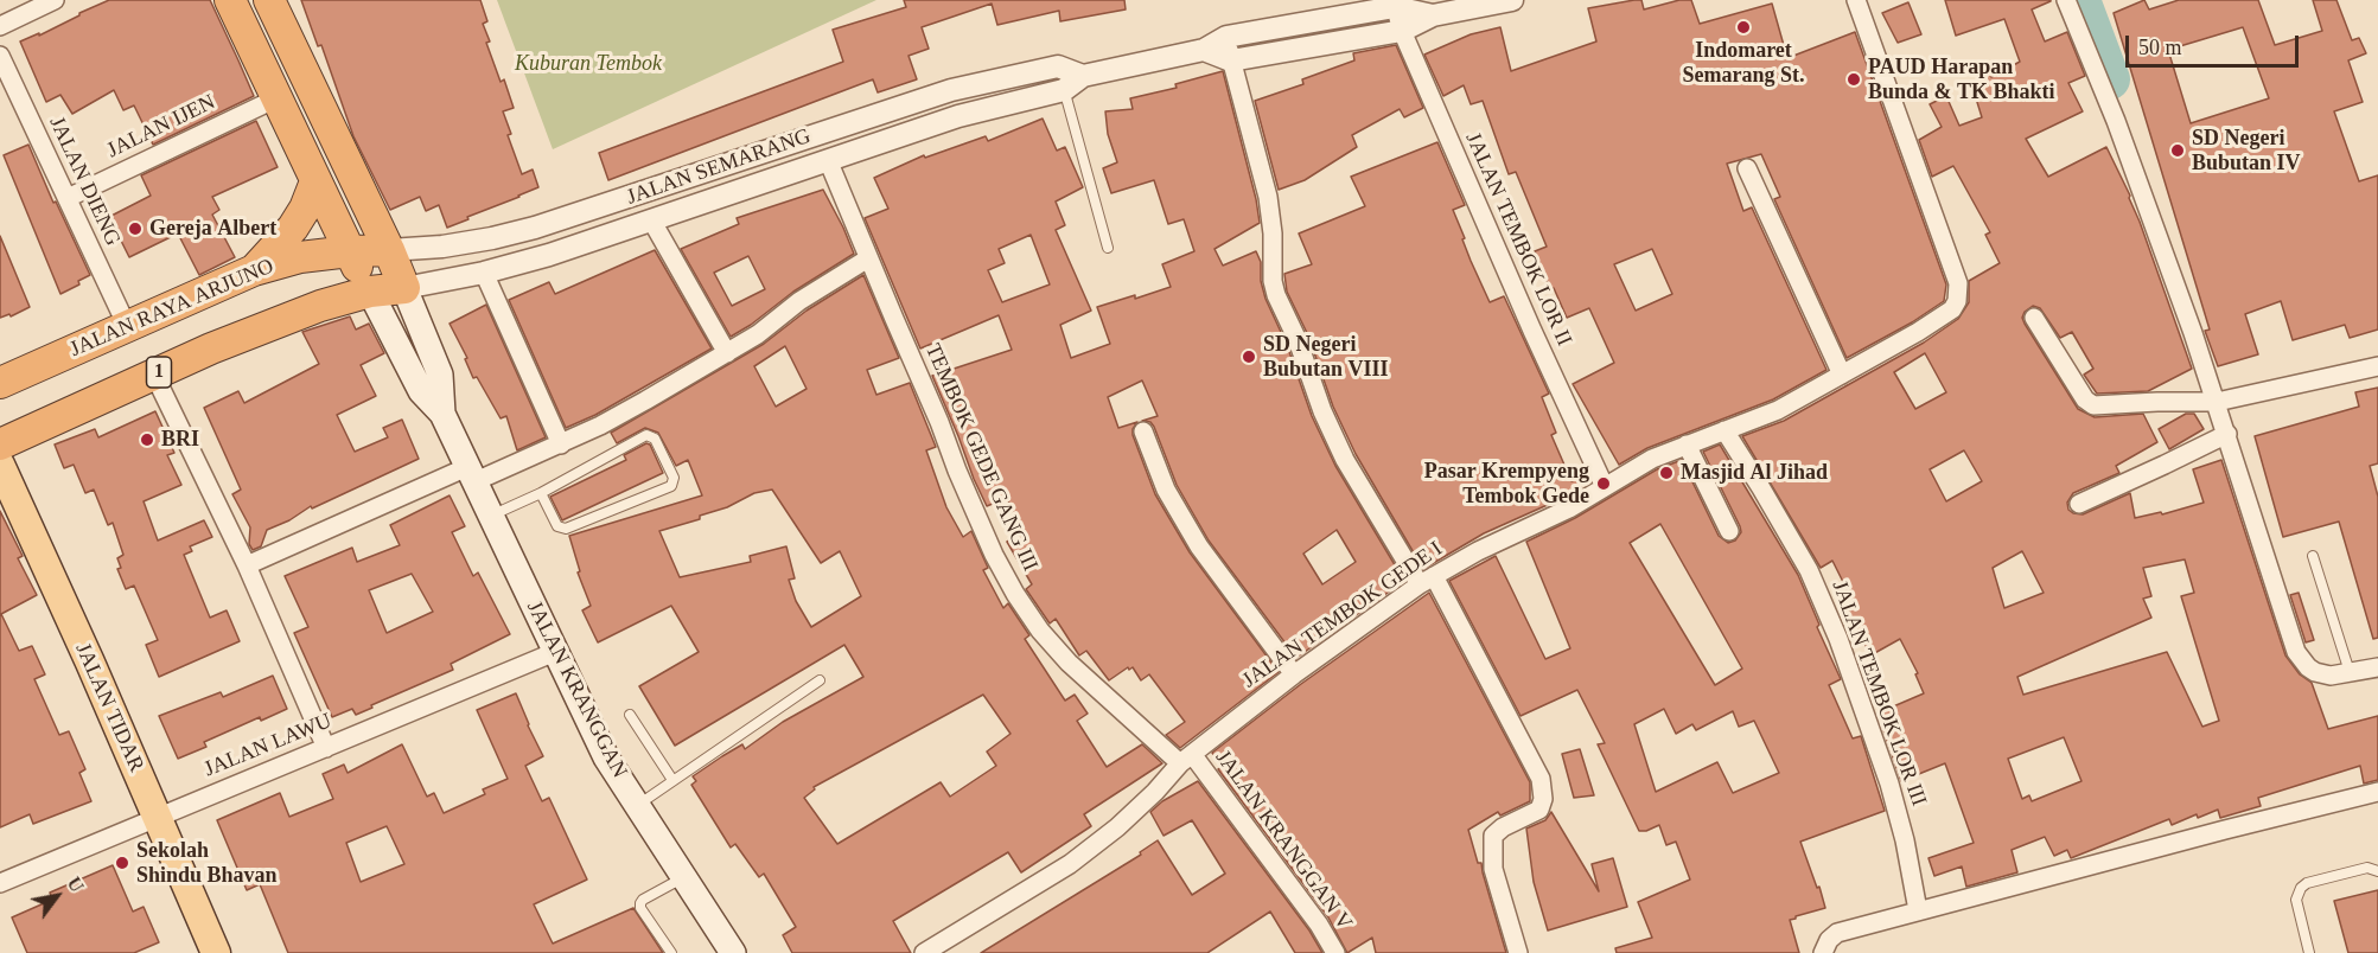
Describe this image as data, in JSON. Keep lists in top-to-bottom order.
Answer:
{
  "streets": {
    "highway": [
      "JALAN SEMARANG",
      "JALAN RAYA ARJUNO",
      "1",
      "JALAN KRANGGAN"
    ],
    "main road": ["JALAN TIDAR"],
    "street": [
      "JALAN IJEN",
      "JALAN DIENG",
      "JALAN TEMBOK LOR II",
      "TEMBOK GEDE GANG III",
      "JALAN TEMBOK GEDE I",
      "JALAN TEMBOK LOR III",
      "JALAN LAWU",
      "JALAN KRANGGAN V"
    ]
  },
  "crossings": [
    ["JALAN IJEN", "JALAN DIENG"],
    ["JALAN SEMARANG", "JALAN TEMBOK LOR II"],
    ["JALAN SEMARANG", "JALAN RAYA ARJUNO"],
    ["JALAN SEMARANG", "1"],
    ["JALAN SEMARANG", "TEMBOK GEDE GANG III"],
    ["JALAN SEMARANG", "JALAN KRANGGAN"],
    ["JALAN DIENG", "JALAN RAYA ARJUNO"],
    ["JALAN TEMBOK LOR II", "JALAN TEMBOK GEDE I"],
    ["1", "JALAN KRANGGAN"],
    ["TEMBOK GEDE GANG III", "JALAN TEMBOK GEDE I"],
    ["TEMBOK GEDE GANG III", "JALAN KRANGGAN V"],
    ["JALAN TEMBOK GEDE I", "JALAN TEMBOK LOR III"],
    ["JALAN TEMBOK GEDE I", "JALAN KRANGGAN V"],
    ["JALAN KRANGGAN", "JALAN LAWU"],
    ["JALAN TIDAR", "JALAN LAWU"]
  ],
  "parks": ["Kuburan Tembok"],
  "places": [
    "Indomaret Semarang St.",
    "PAUD Harapan Bunda & TK Bhakti",
    "SD Negeri Bubutan IV",
    "Gereja Albert",
    "SD Negeri Bubutan VIII",
    "BRI",
    "Masjid Al Jihad",
    "Pasar Krempyeng Tembok Gede",
    "Sekolah Shindu Bhavan"
  ],
  "scale_bar": "50 m",
  "north": "top right"
}
